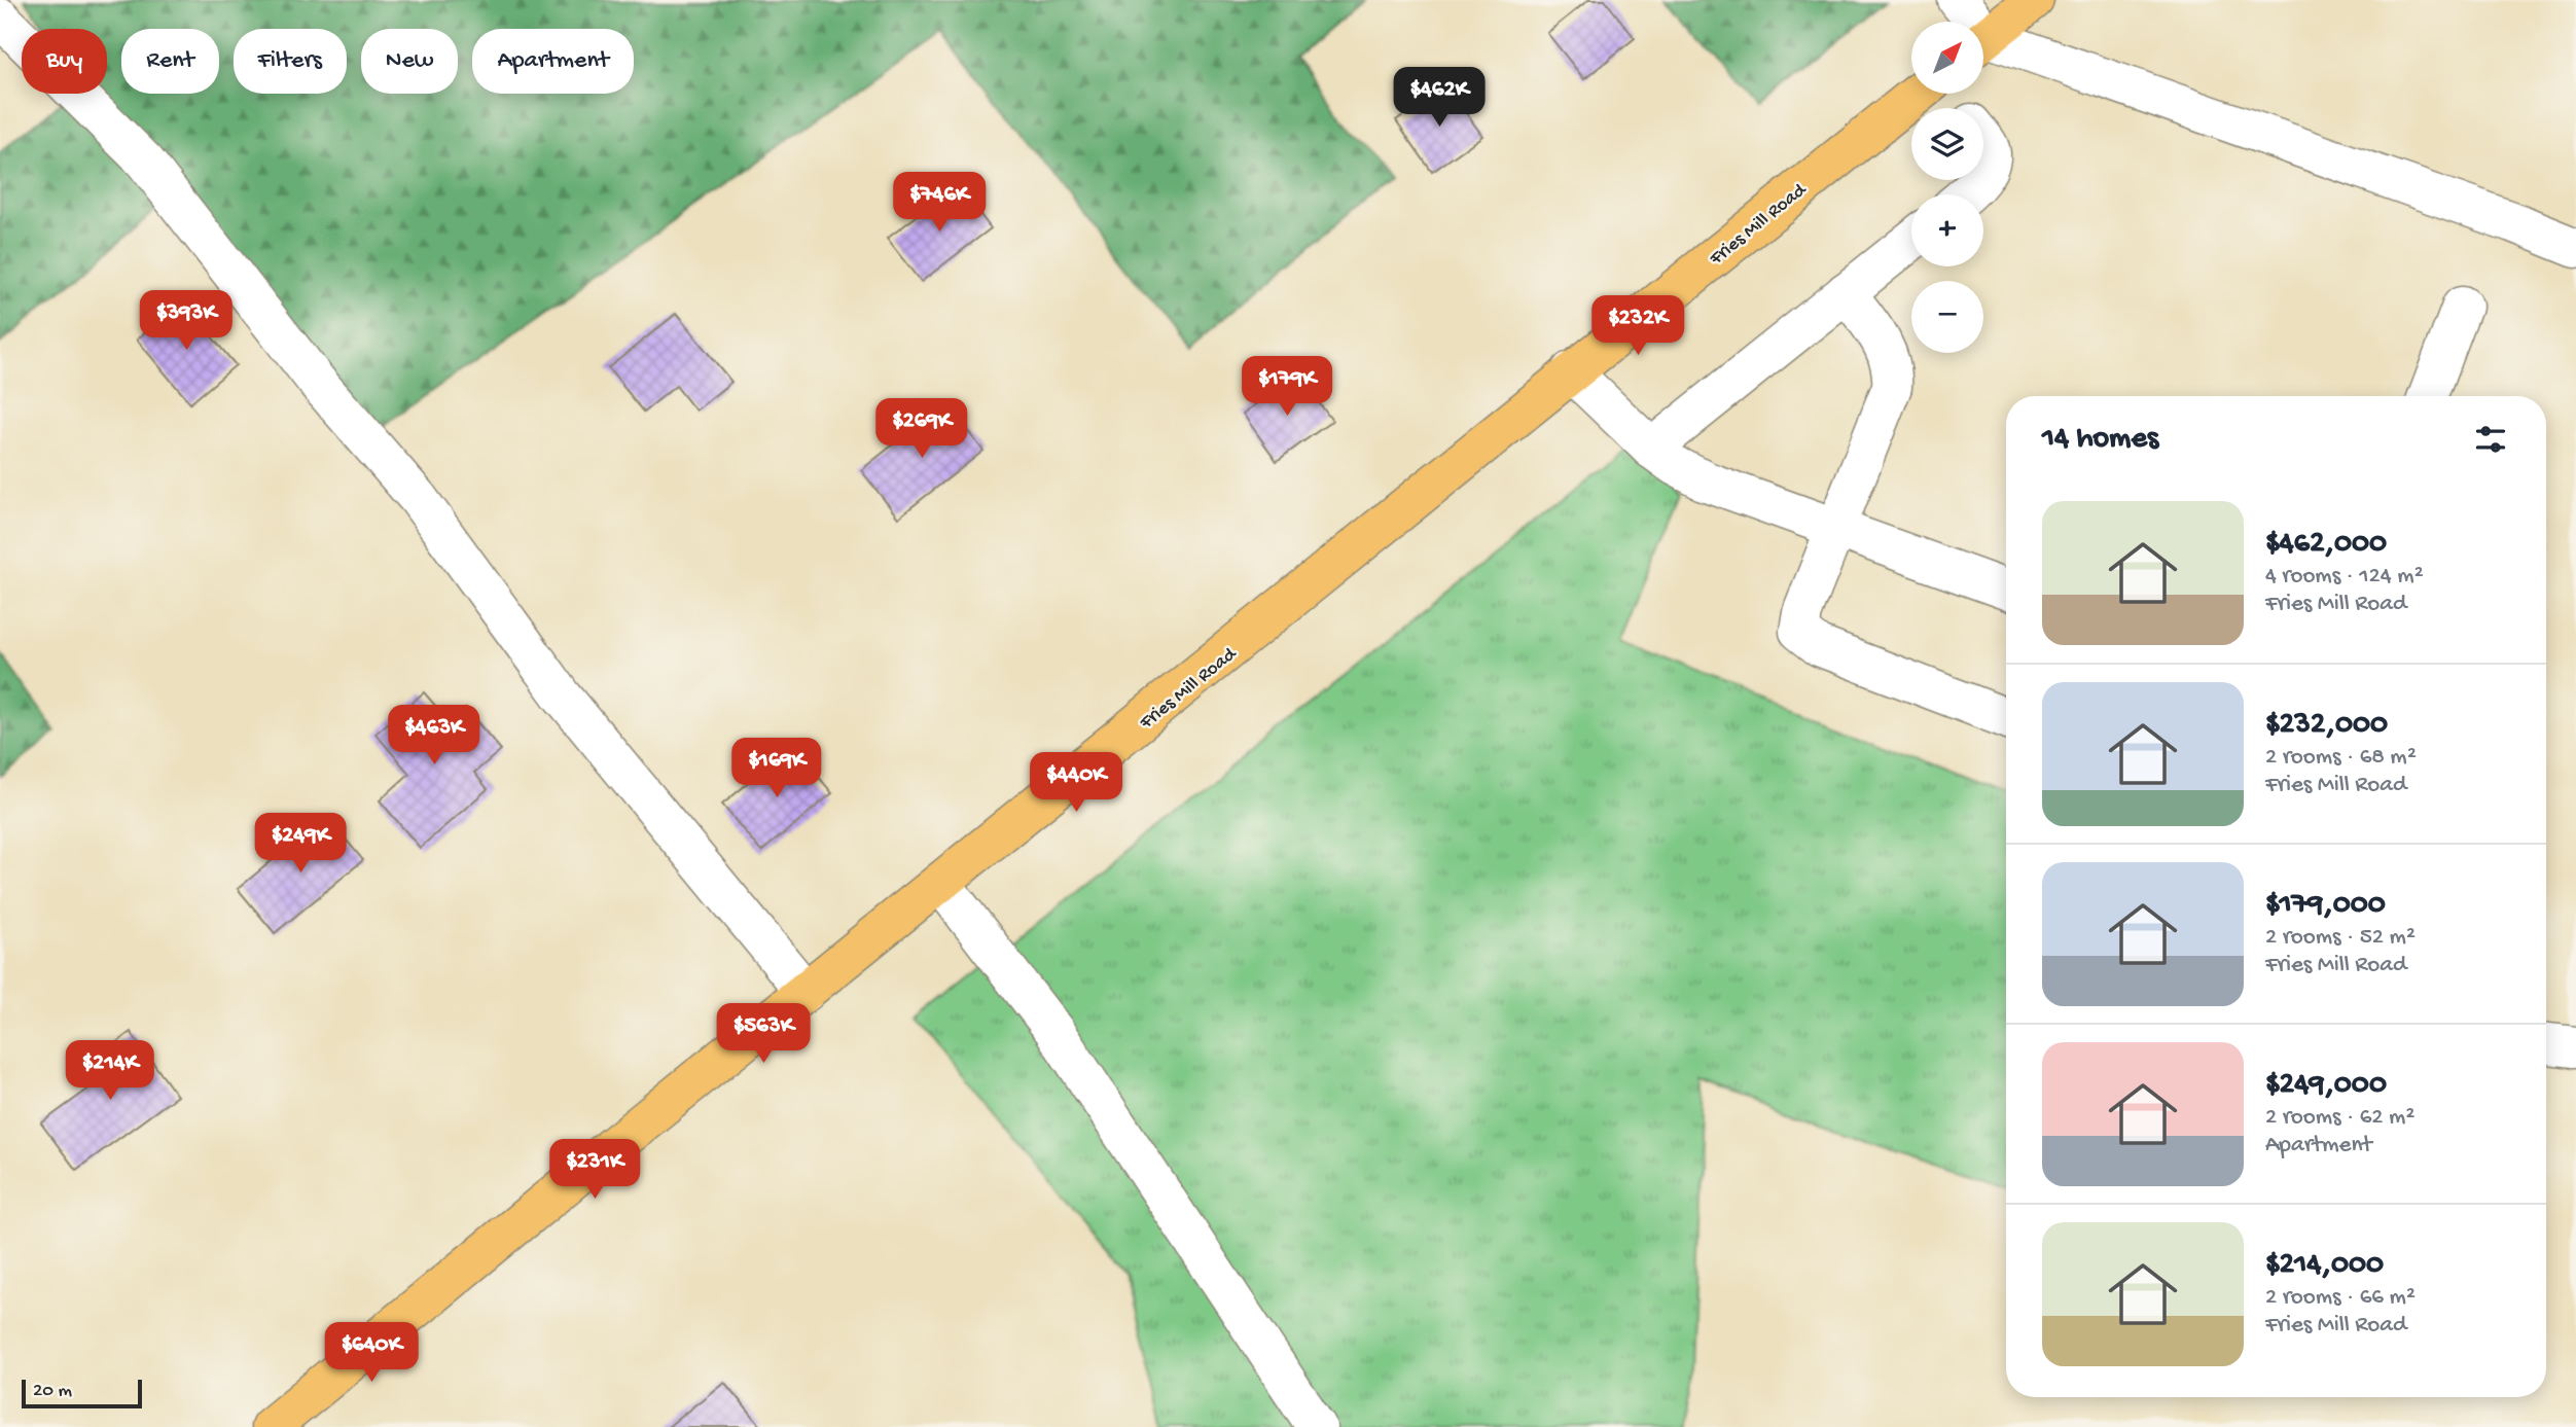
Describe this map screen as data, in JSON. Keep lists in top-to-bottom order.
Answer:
{
  "streets": {
    "main road": ["Fries Mill Road"]
  },
  "scale_bar": "20 m",
  "north": "top right",
  "page": {
    "map_buttons": ["+", "−"],
    "chip": [
      "Buy",
      "Rent",
      "Filters",
      "New",
      "Apartment"
    ],
    "price": [
      "$462K",
      "$746K",
      "$393K",
      "$232K",
      "$179K",
      "$269K",
      "$463K",
      "$169K",
      "$440K",
      "$249K",
      "$563K",
      "$214K",
      "$231K",
      "$640K"
    ],
    "heading": "14 homes",
    "list": [
      {
        "name": "$462,000",
        "note": "4 rooms · 124 m² · Fries Mill Road"
      },
      {
        "name": "$232,000",
        "note": "2 rooms · 68 m² · Fries Mill Road"
      },
      {
        "name": "$179,000",
        "note": "2 rooms · 52 m² · Fries Mill Road"
      },
      {
        "name": "$249,000",
        "note": "2 rooms · 62 m² · Apartment"
      },
      {
        "name": "$214,000",
        "note": "2 rooms · 66 m² · Fries Mill Road"
      }
    ],
    "scale": "20 m"
  }
}
